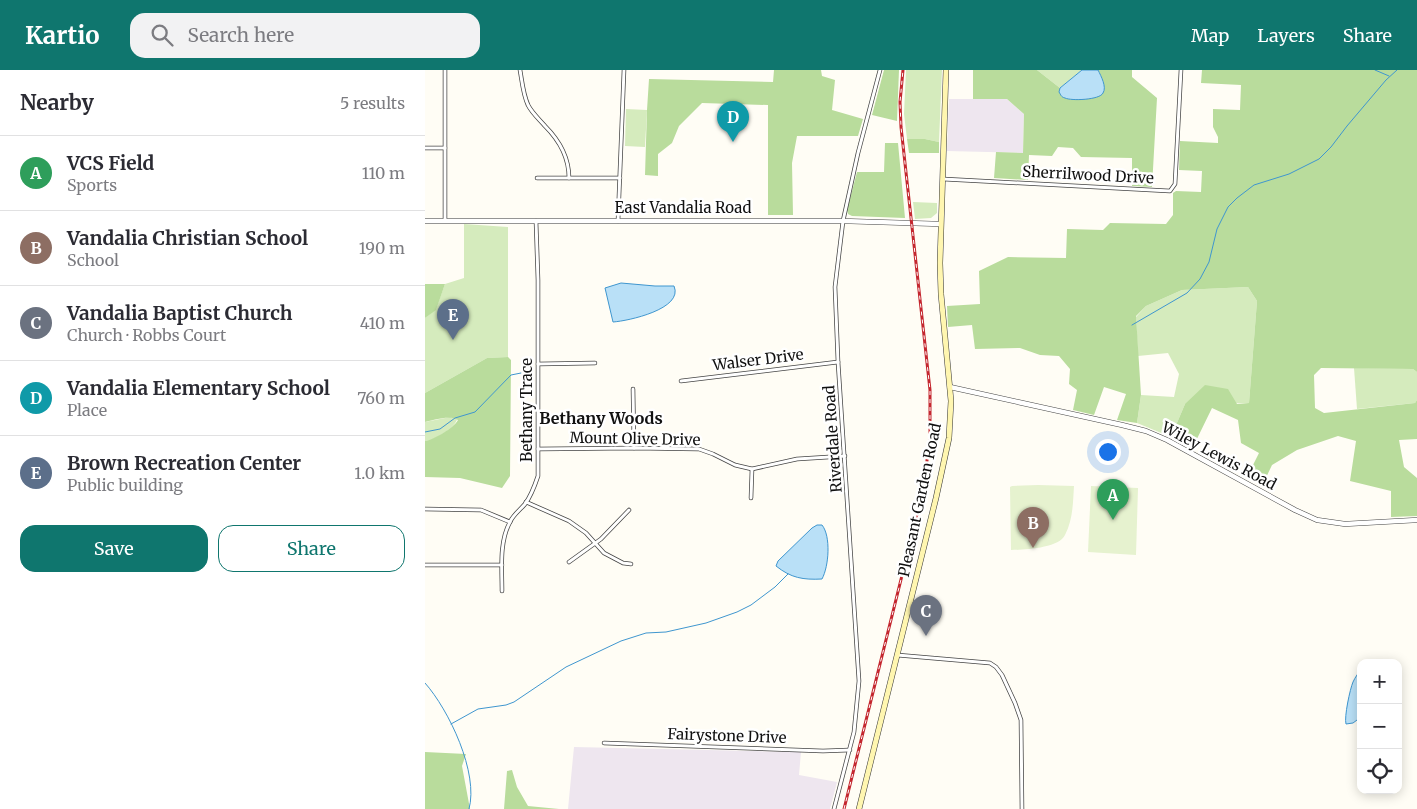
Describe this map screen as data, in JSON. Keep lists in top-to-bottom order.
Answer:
{
  "streets": {
    "main road": ["Pleasant Garden Road"],
    "street": [
      "Sherrilwood Drive",
      "East Vandalia Road",
      "Walser Drive",
      "Bethany Trace",
      "Mount Olive Drive",
      "Riverdale Road",
      "Wiley Lewis Road",
      "Fairystone Drive"
    ]
  },
  "crossings": [
    ["Sherrilwood Drive", "Pleasant Garden Road"],
    ["East Vandalia Road", "Bethany Trace"],
    ["East Vandalia Road", "Riverdale Road"],
    ["East Vandalia Road", "Pleasant Garden Road"],
    ["Walser Drive", "Riverdale Road"],
    ["Bethany Trace", "Mount Olive Drive"],
    ["Mount Olive Drive", "Riverdale Road"],
    ["Riverdale Road", "Fairystone Drive"],
    ["Wiley Lewis Road", "Pleasant Garden Road"]
  ],
  "districts": ["Bethany Woods"],
  "page": {
    "header": "Kartio",
    "search": "Search here",
    "nav": ["Map", "Layers", "Share"],
    "heading": ["Nearby", "5 results"],
    "pins": [
      "D",
      "E",
      "A",
      "B",
      "C"
    ],
    "list": [
      {
        "mark": "A",
        "name": "VCS Field",
        "note": "Sports",
        "value": "110 m"
      },
      {
        "mark": "B",
        "name": "Vandalia Christian School",
        "note": "School",
        "value": "190 m"
      },
      {
        "mark": "C",
        "name": "Vandalia Baptist Church",
        "note": "Church · Robbs Court",
        "value": "410 m"
      },
      {
        "mark": "D",
        "name": "Vandalia Elementary School",
        "note": "Place",
        "value": "760 m"
      },
      {
        "mark": "E",
        "name": "Brown Recreation Center",
        "note": "Public building",
        "value": "1.0 km"
      }
    ],
    "buttons": ["Save", "Share"],
    "map_buttons": ["+", "−"]
  }
}
